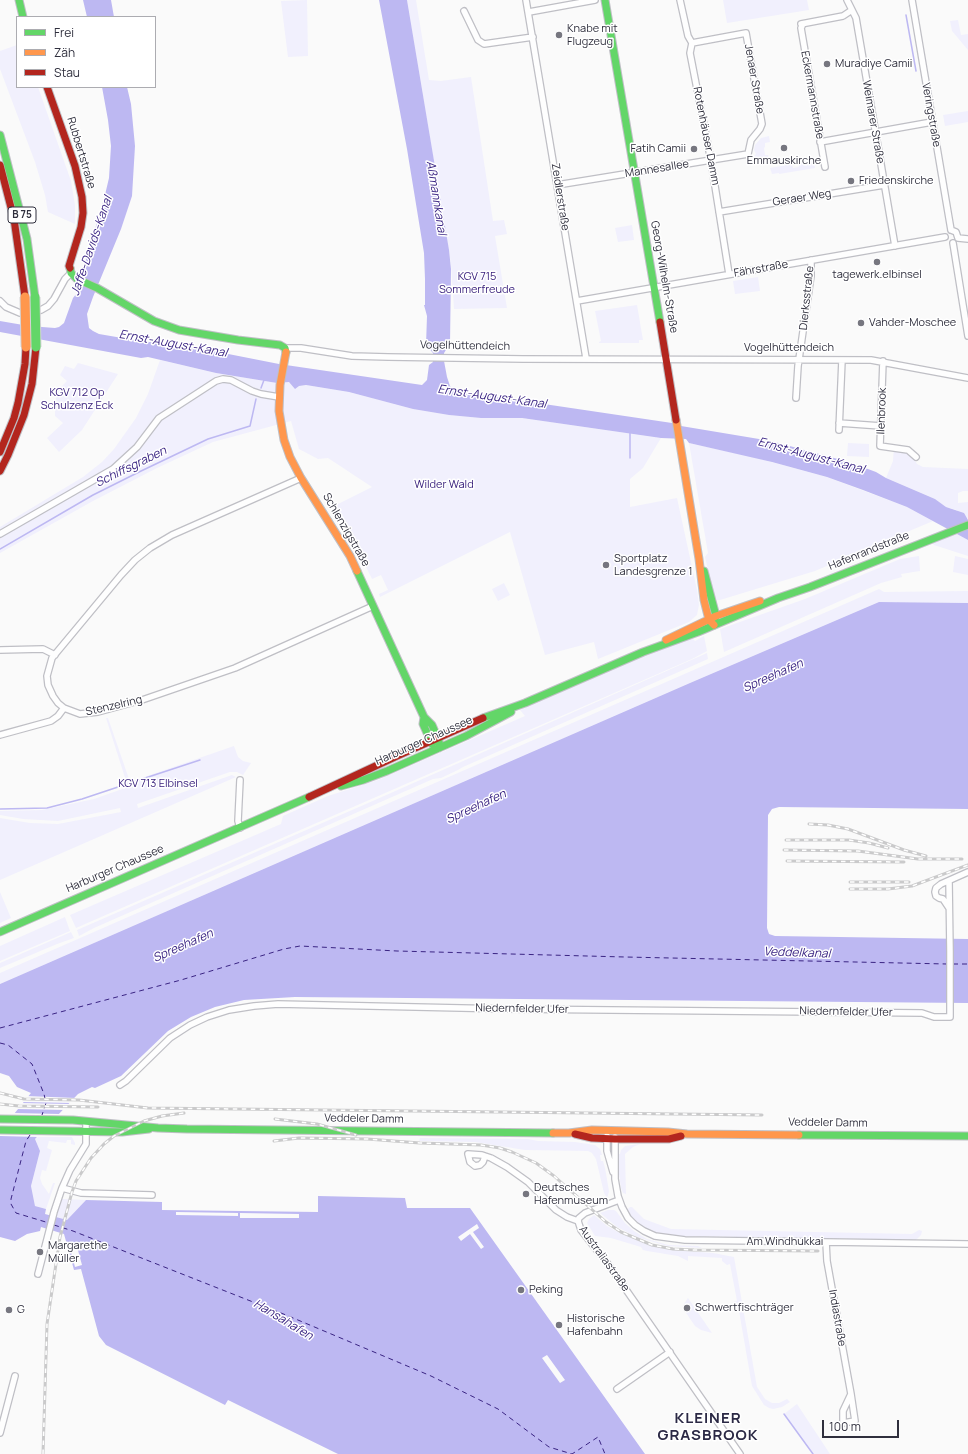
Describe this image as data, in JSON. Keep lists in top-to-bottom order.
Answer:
{
  "streets": {
    "main road": [
      "Rubbertstraße",
      "B 75",
      "Georg-Wilhelm-Straße",
      "Vogelhüttendeich",
      "Schlenzigstraße",
      "Hafenrandstraße",
      "Harburger Chaussee",
      "Veddeler Damm"
    ],
    "street": [
      "Jenaer Straße",
      "Eckermannstraße",
      "Veringstraße",
      "Weimarer Straße",
      "Rotenhäuser Damm",
      "Mannesallee",
      "Zeidlerstraße",
      "Geraer Weg",
      "Fährstraße",
      "Dierksstraße",
      "Ilenbrook",
      "Stenzelring",
      "Niedernfelder Ufer",
      "Am Windhukkai",
      "Australiastraße",
      "Indiastraße"
    ]
  },
  "crossings": [
    ["Jenaer Straße", "Rotenhäuser Damm"],
    ["Jenaer Straße", "Mannesallee"],
    ["Eckermannstraße", "Weimarer Straße"],
    ["Veringstraße", "Fährstraße"],
    ["Weimarer Straße", "Geraer Weg"],
    ["Weimarer Straße", "Fährstraße"],
    ["Rotenhäuser Damm", "Mannesallee"],
    ["Rotenhäuser Damm", "Geraer Weg"],
    ["Rotenhäuser Damm", "Fährstraße"],
    ["Rubbertstraße", "Vogelhüttendeich"],
    ["Mannesallee", "Zeidlerstraße"],
    ["Mannesallee", "Georg-Wilhelm-Straße"],
    ["Zeidlerstraße", "Fährstraße"],
    ["Zeidlerstraße", "Vogelhüttendeich"],
    ["Fährstraße", "Georg-Wilhelm-Straße"],
    ["Fährstraße", "Dierksstraße"],
    ["Georg-Wilhelm-Straße", "Vogelhüttendeich"],
    ["Georg-Wilhelm-Straße", "Hafenrandstraße"],
    ["Georg-Wilhelm-Straße", "Harburger Chaussee"],
    ["Dierksstraße", "Vogelhüttendeich"],
    ["Vogelhüttendeich", "Ilenbrook"],
    ["Vogelhüttendeich", "Schlenzigstraße"],
    ["Schlenzigstraße", "Stenzelring"],
    ["Schlenzigstraße", "Harburger Chaussee"],
    ["Hafenrandstraße", "Harburger Chaussee"],
    ["Veddeler Damm", "Am Windhukkai"],
    ["Am Windhukkai", "Indiastraße"]
  ],
  "districts": ["KLEINER GRASBROOK"],
  "water": [
    "Aßmannkanal",
    "Jaffe-Davids-Kanal",
    "Ernst-August-Kanal",
    "Schiffsgraben",
    "Spreehafen",
    "Veddelkanal",
    "Hansahafen"
  ],
  "parks": [
    "KGV 715 Sommerfreude",
    "KGV 712 Op Schulzenz Eck",
    "Wilder Wald",
    "KGV 713 Elbinsel"
  ],
  "places": [
    "Knabe mit Flugzeug",
    "Muradiye Camii",
    "Emmauskirche",
    "Fatih Camii",
    "Friedenskirche",
    "tagewerk.elbinsel",
    "Vahder-Moschee",
    "Sportplatz Landesgrenze 1",
    "Deutsches Hafenmuseum",
    "Margarethe Müller",
    "Peking",
    "Schwertfischträger",
    "G",
    "Historische Hafenbahn"
  ],
  "legend": ["Frei", "Zäh", "Stau"],
  "scale_bar": "100 m"
}
